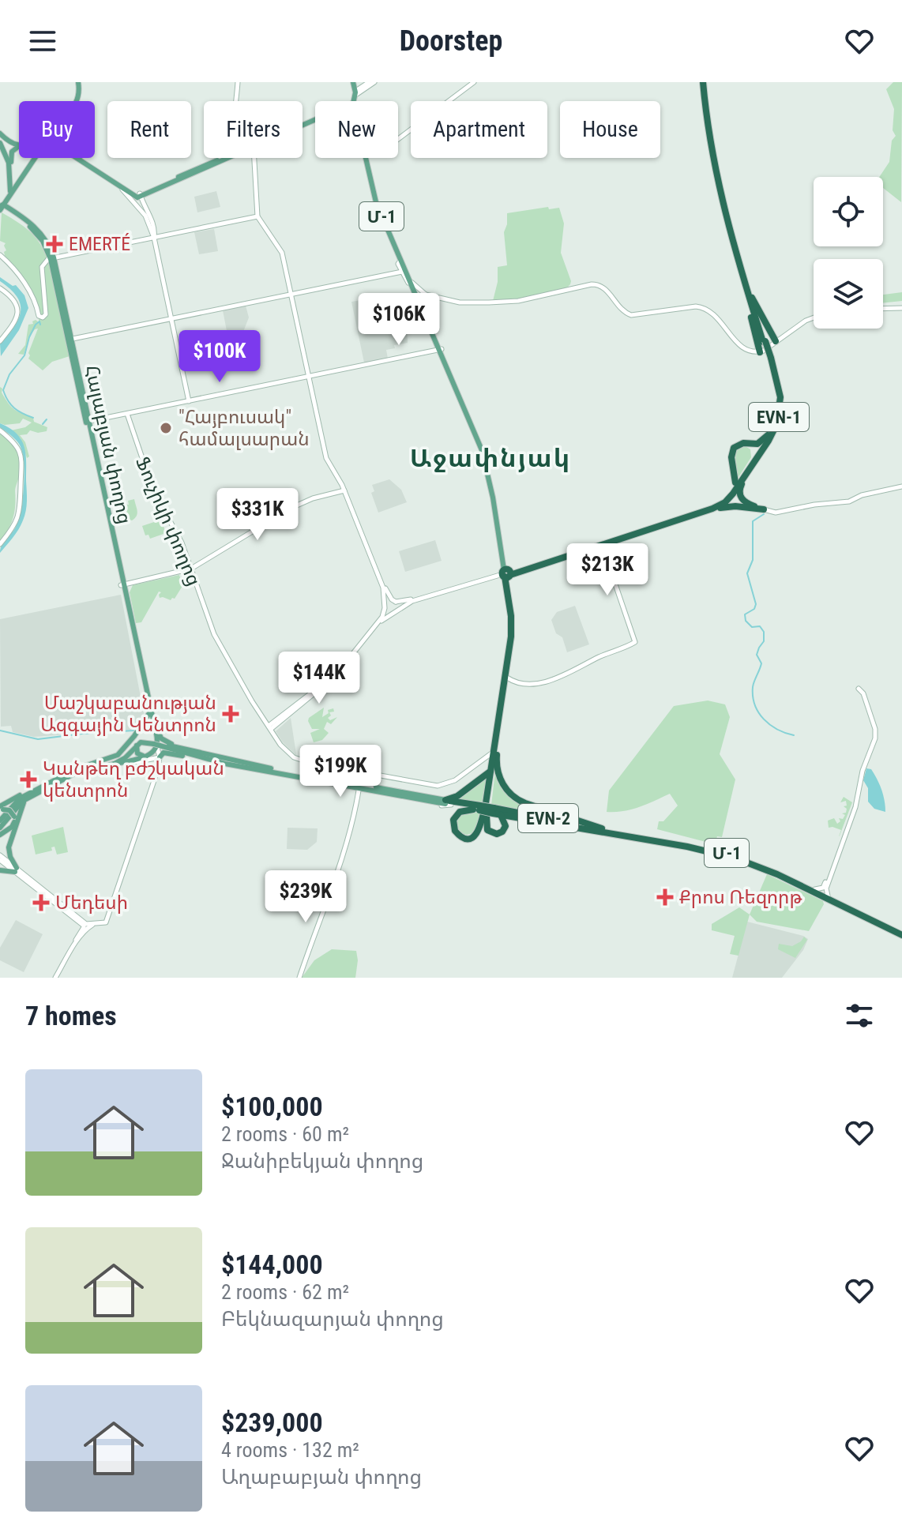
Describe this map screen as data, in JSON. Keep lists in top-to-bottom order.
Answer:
{
  "streets": {
    "highway": ["Մ-1", "EVN-1", "EVN-2"],
    "main road": ["Հալաբյան փողոց"],
    "street": ["Ֆուչիկի փողոց"]
  },
  "crossings": [
    ["Մ-1", "EVN-1"],
    ["Մ-1", "Ֆուչիկի փողոց"],
    ["Մ-1", "EVN-2"]
  ],
  "districts": ["Աջափնյակ"],
  "places": {
    "health": [
      "EMERTÉ",
      "Մաշկաբանության Ազգային Կենտրոն",
      "Կանթեղ բժշկական կենտրոն",
      "Քրոս Ռեզորթ",
      "Մեդեսի"
    ],
    "other": ["\"Հայբուսակ\" համալսարան"]
  },
  "page": {
    "header": "Doorstep",
    "chip": [
      "Buy",
      "Rent",
      "Filters",
      "New",
      "Apartment",
      "House"
    ],
    "price": [
      "$106K",
      "$100K",
      "$331K",
      "$213K",
      "$144K",
      "$199K",
      "$239K"
    ],
    "heading": "7 homes",
    "list": [
      {
        "name": "$100,000",
        "note": "2 rooms · 60 m² · Ջանիբեկյան փողոց"
      },
      {
        "name": "$144,000",
        "note": "2 rooms · 62 m² · Բեկնազարյան փողոց"
      },
      {
        "name": "$239,000",
        "note": "4 rooms · 132 m² · Աղաբաբյան փողոց"
      }
    ]
  }
}
